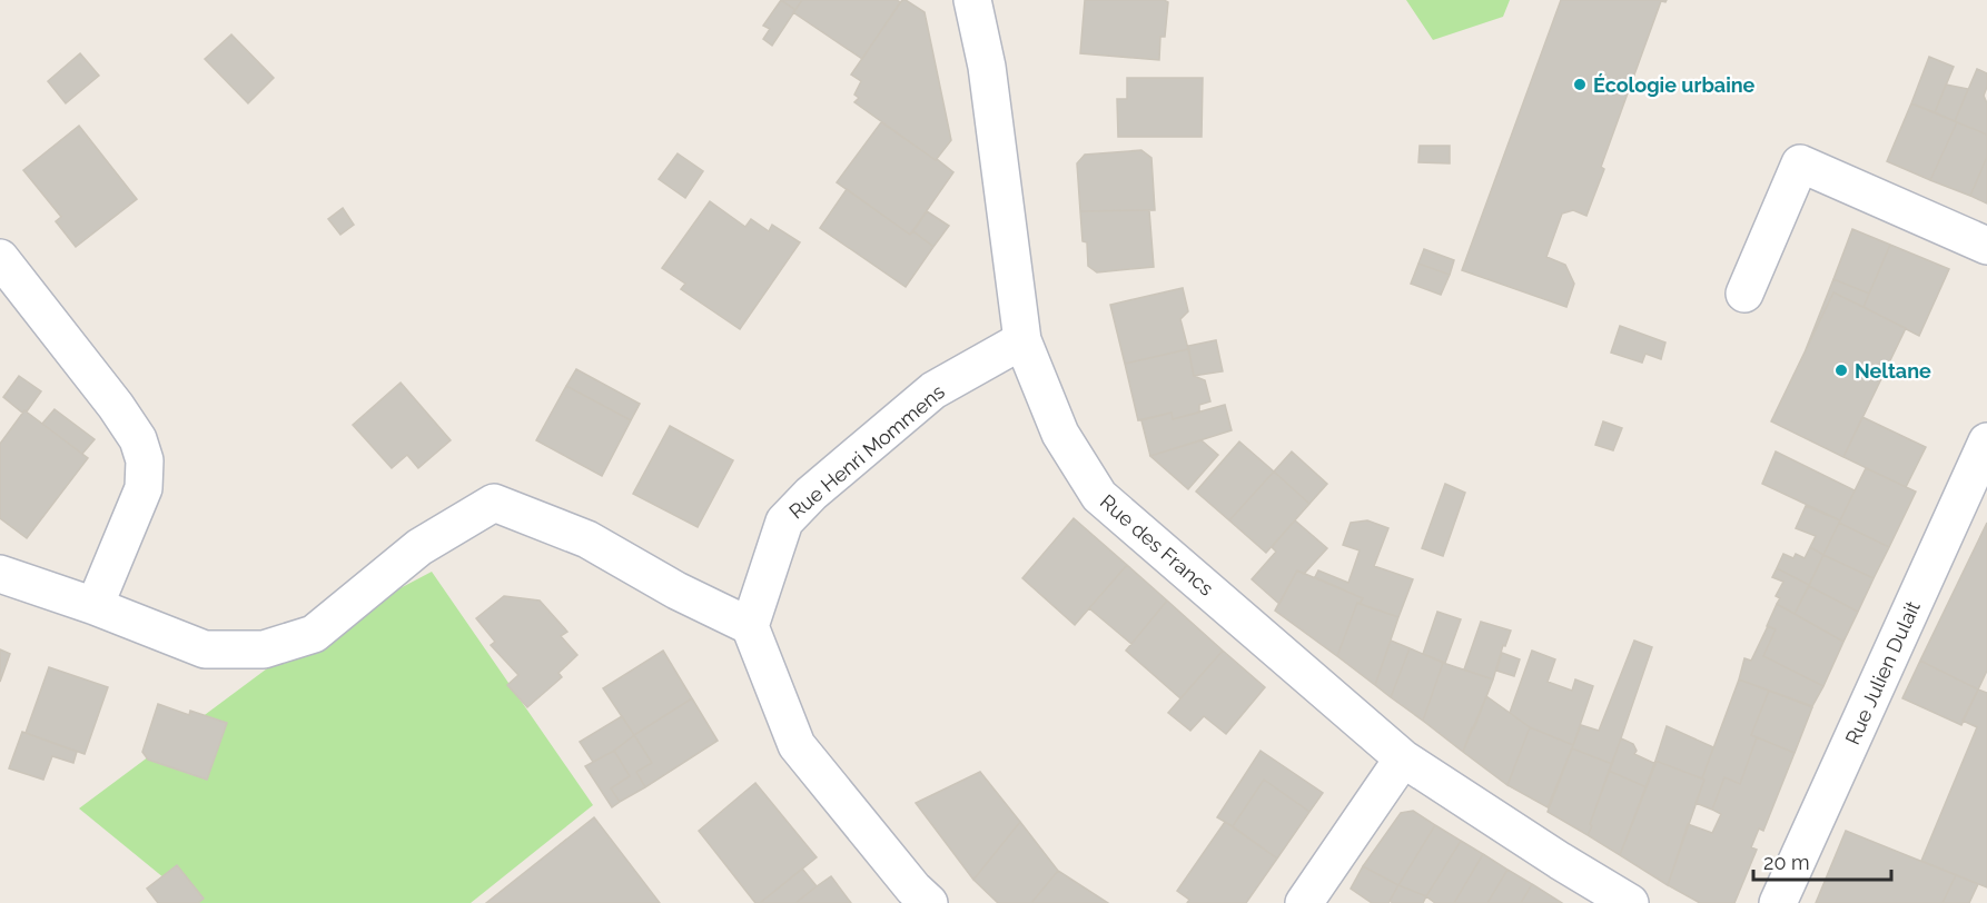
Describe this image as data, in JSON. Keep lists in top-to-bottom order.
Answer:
{
  "streets": {
    "street": ["Rue Henri Mommens", "Rue des Francs", "Rue Julien Dulait"]
  },
  "crossings": [
    ["Rue Henri Mommens", "Rue des Francs"]
  ],
  "places": ["Écologie urbaine", "Neltane"],
  "scale_bar": "20 m"
}
